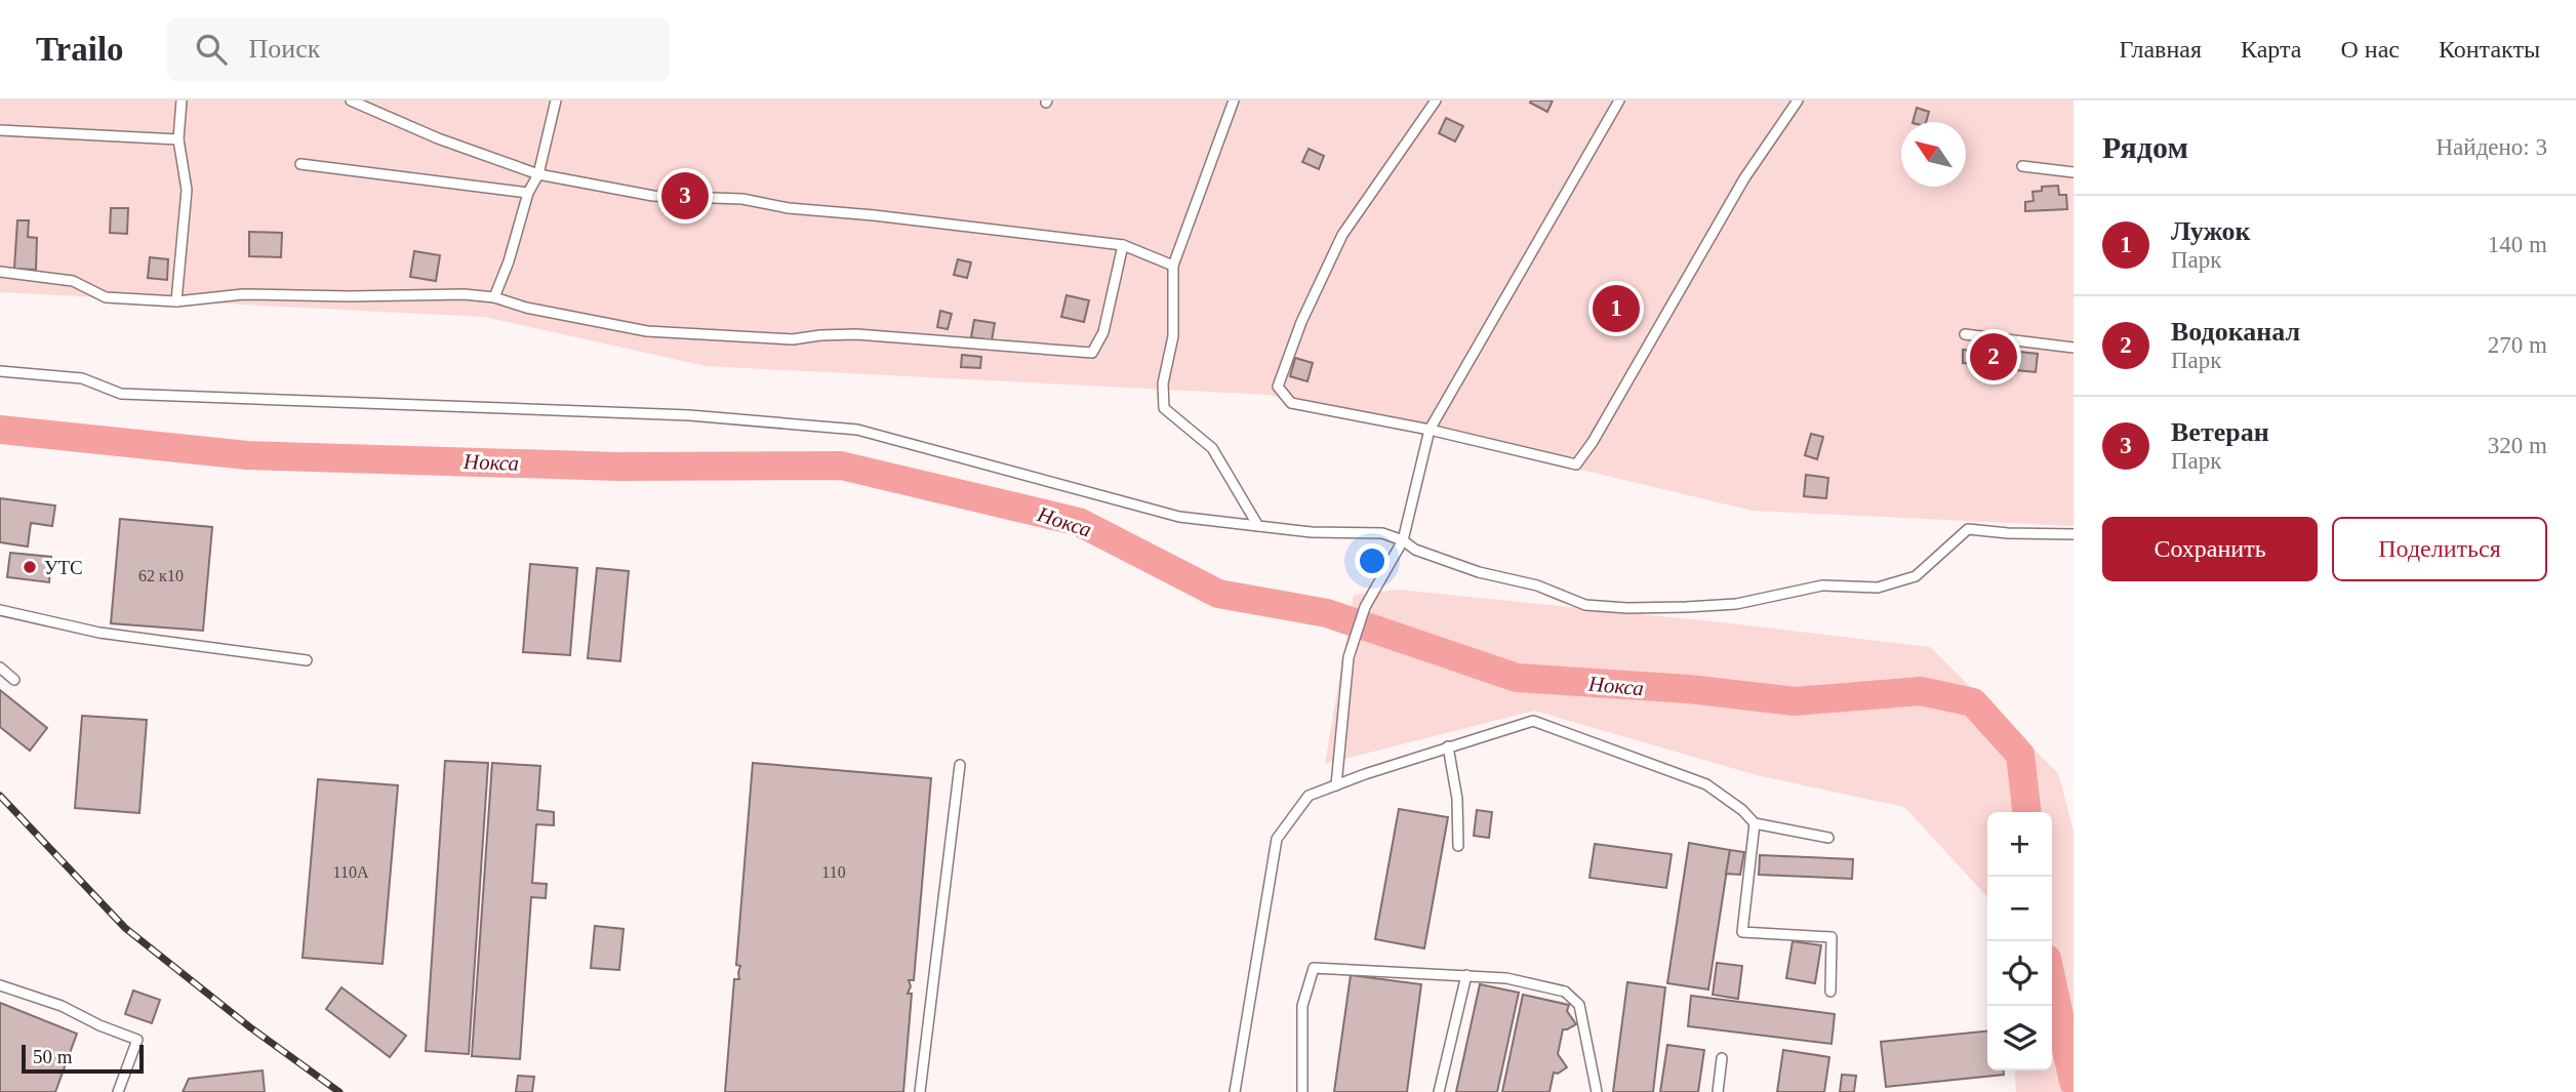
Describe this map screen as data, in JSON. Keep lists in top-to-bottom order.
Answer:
{
  "water": ["Нокса"],
  "places": ["УТС"],
  "house_numbers": ["62 к10", "110А", "110"],
  "scale_bar": "50 m",
  "north": "top left",
  "page": {
    "header": "Trailo",
    "search": "Поиск",
    "nav": [
      "Главная",
      "Карта",
      "О нас",
      "Контакты"
    ],
    "heading": ["Рядом", "Найдено: 3"],
    "pins": ["3", "1", "2"],
    "list": [
      {
        "mark": "1",
        "name": "Лужок",
        "note": "Парк",
        "value": "140 m"
      },
      {
        "mark": "2",
        "name": "Водоканал",
        "note": "Парк",
        "value": "270 m"
      },
      {
        "mark": "3",
        "name": "Ветеран",
        "note": "Парк",
        "value": "320 m"
      }
    ],
    "buttons": ["Сохранить", "Поделиться"],
    "map_buttons": ["+", "−"],
    "scale": "50 m"
  }
}
